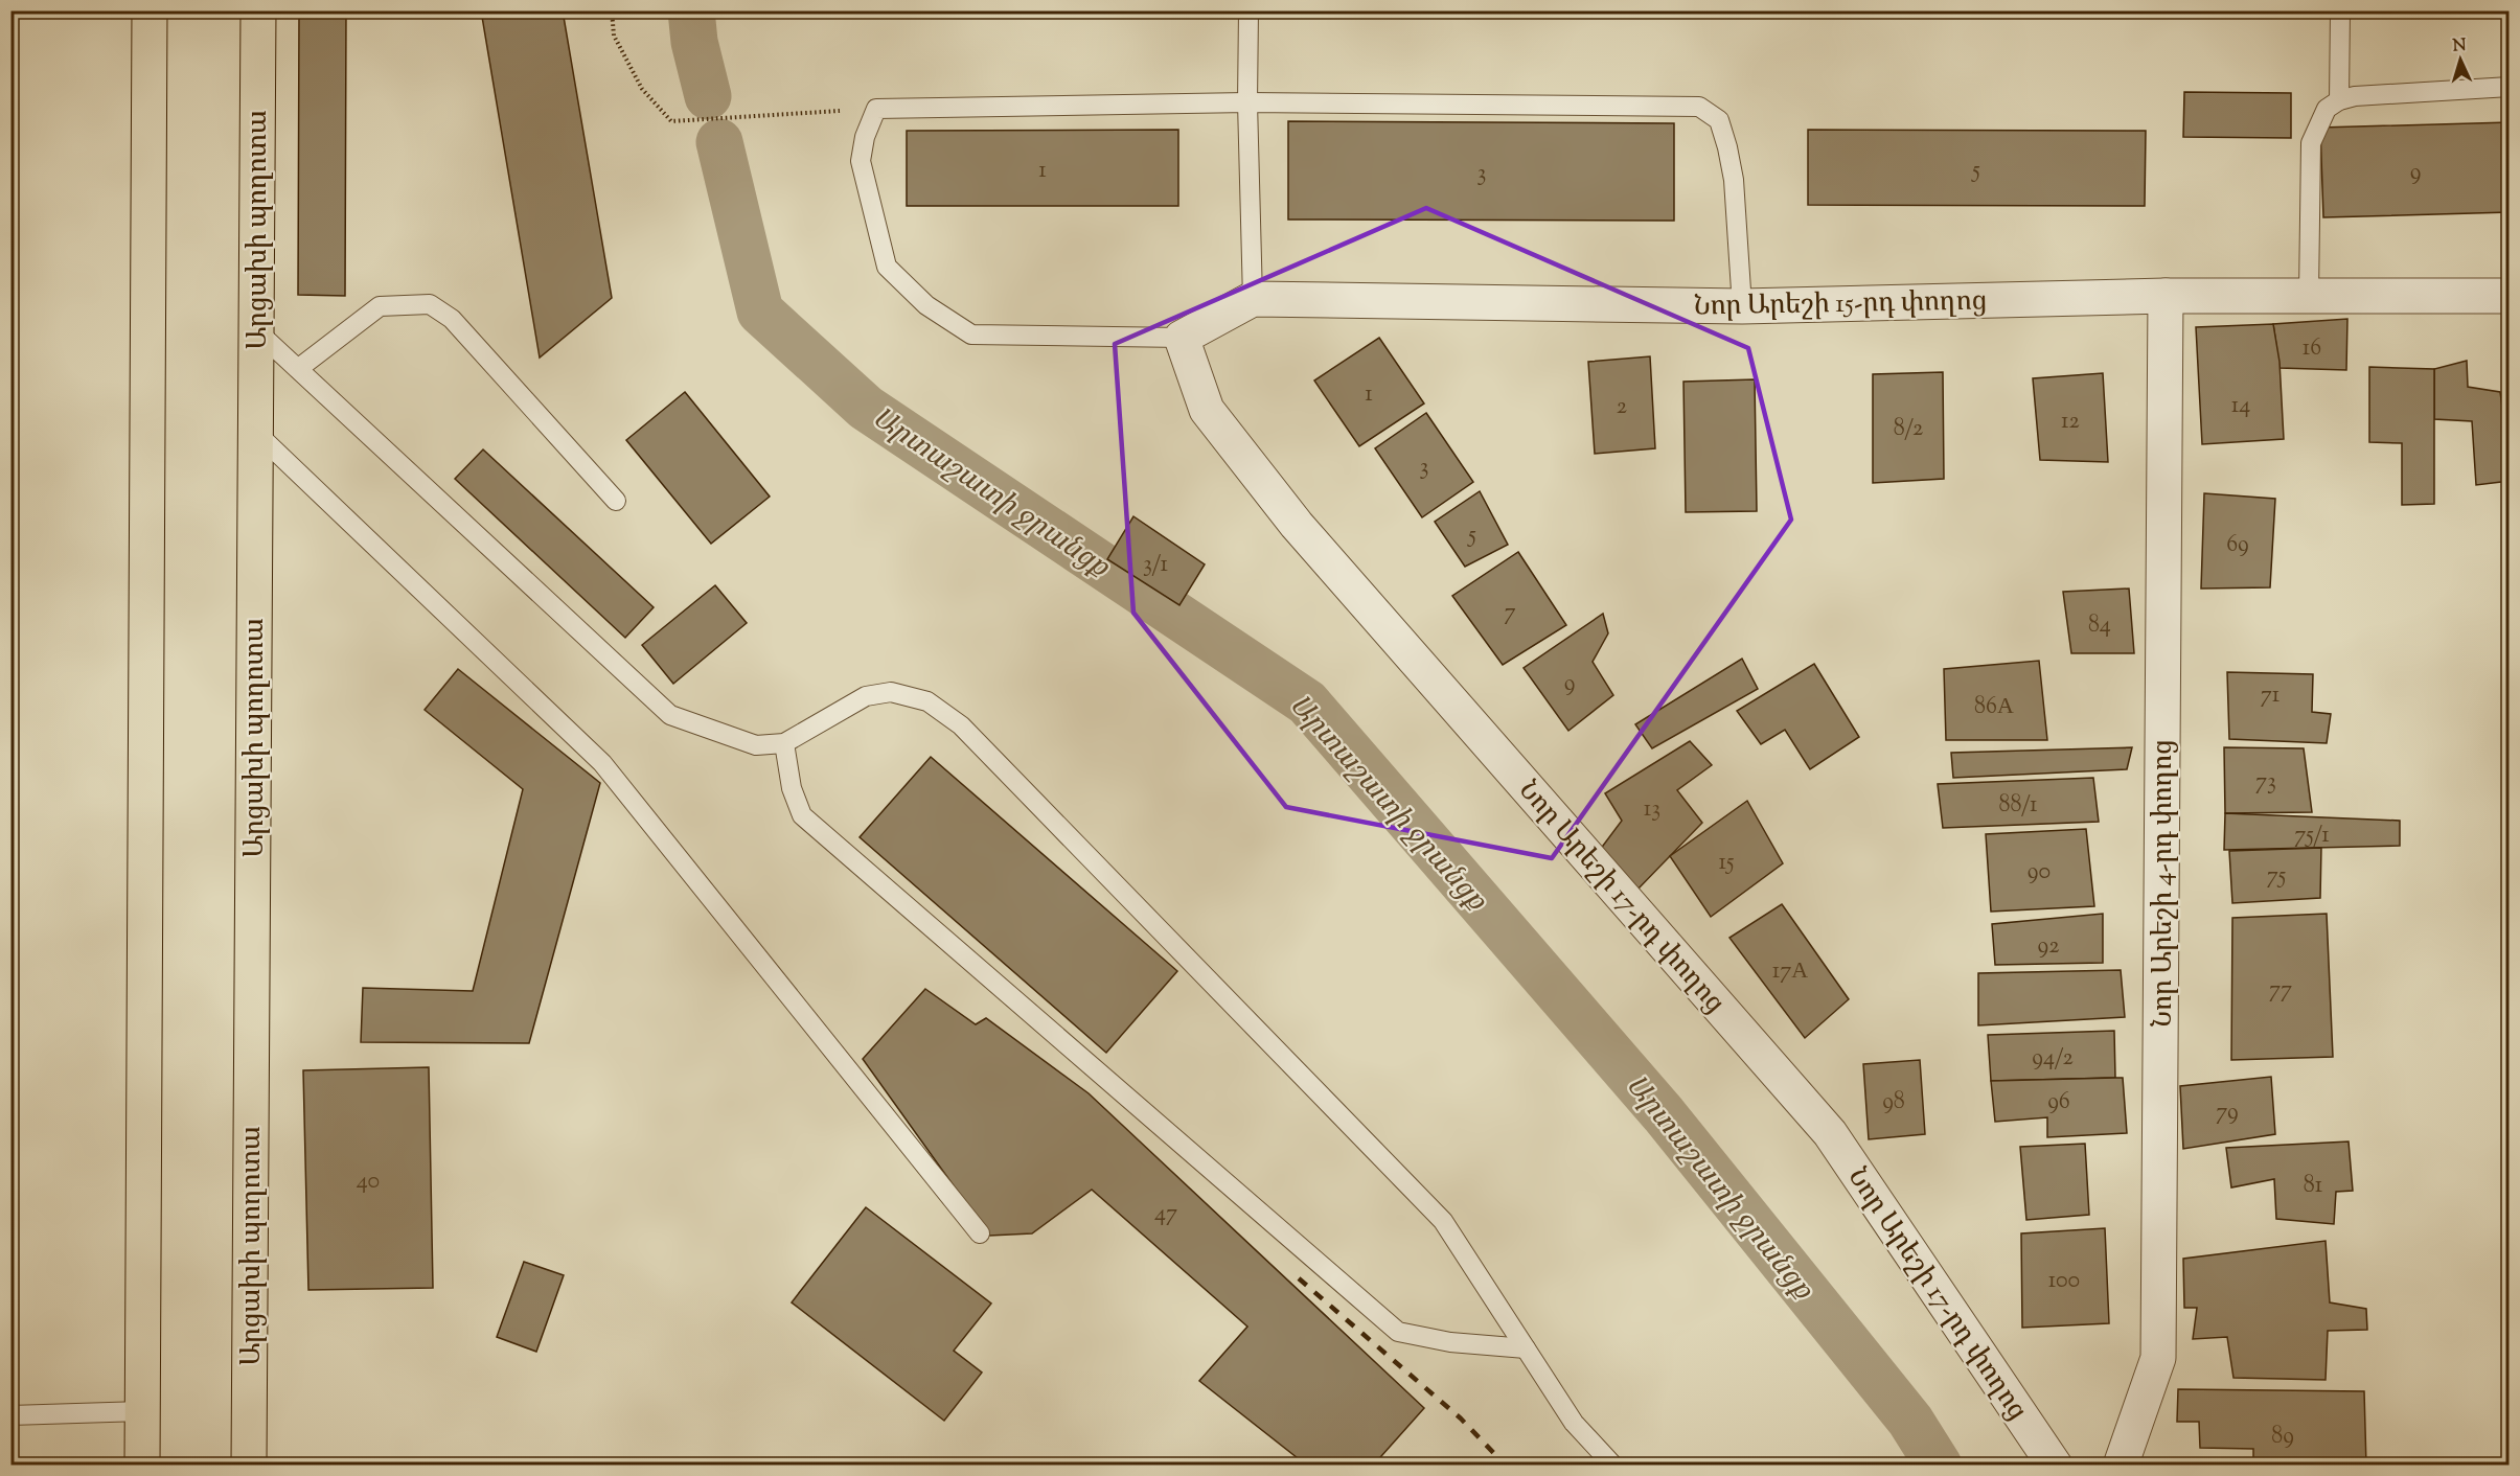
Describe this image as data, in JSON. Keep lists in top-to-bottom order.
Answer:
{
  "streets": {
    "main road": ["Արցախի պողոտա"],
    "street": ["Նոր Արեշի 15-րդ փողոց", "Նոր Արեշի 4-րդ փողոց", "Նոր Արեշի 17-րդ փողոց"]
  },
  "crossings": [
    ["Նոր Արեշի 15-րդ փողոց", "Նոր Արեշի 4-րդ փողոց"],
    ["Նոր Արեշի 15-րդ փողոց", "Նոր Արեշի 17-րդ փողոց"]
  ],
  "water": ["Արտաշատի ջրանցք"],
  "house_numbers": [
    "1",
    "5",
    "9",
    "3",
    "16",
    "1",
    "14",
    "2",
    "12",
    "8/2",
    "3",
    "5",
    "69",
    "3/1",
    "7",
    "84",
    "9",
    "71",
    "86А",
    "73",
    "88/1",
    "13",
    "75/1",
    "15",
    "90",
    "75",
    "92",
    "17А",
    "77",
    "94/2",
    "98",
    "96",
    "79",
    "40",
    "81",
    "47",
    "100",
    "89"
  ],
  "north": "top"
}
